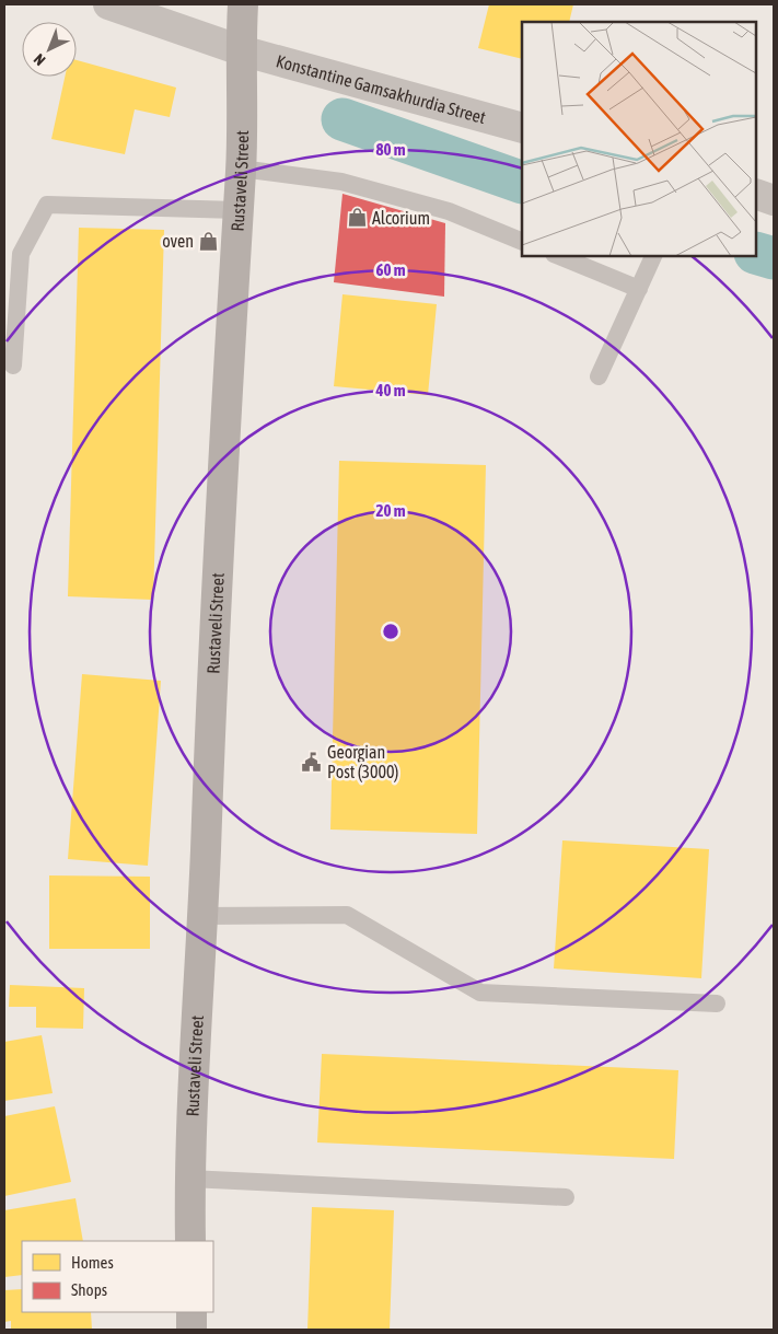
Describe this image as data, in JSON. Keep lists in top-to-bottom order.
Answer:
{
  "streets": {
    "main road": ["Rustaveli Street"],
    "street": ["Konstantine Gamsakhurdia Street"]
  },
  "crossings": [
    ["Konstantine Gamsakhurdia Street", "Rustaveli Street"]
  ],
  "places": {
    "shop": ["Alcorium", "oven"],
    "public building": ["Georgian Post (3000)"]
  },
  "legend": ["Homes", "Shops"],
  "north": "bottom left",
  "rings": [
    "80 m",
    "60 m",
    "40 m",
    "20 m"
  ]
}
